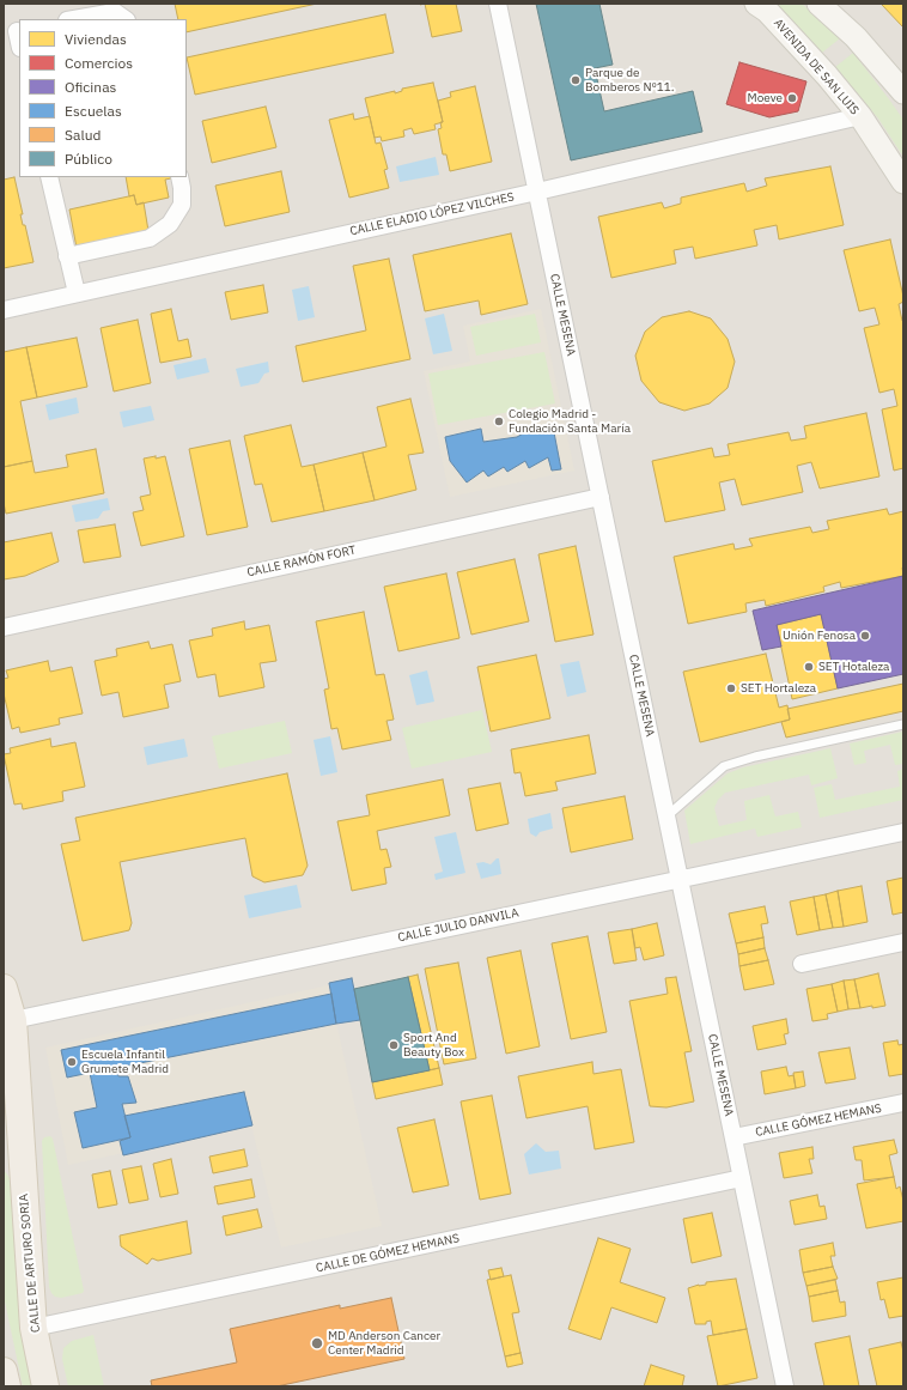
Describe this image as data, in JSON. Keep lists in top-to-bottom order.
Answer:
{
  "streets": {
    "main road": ["CALLE DE ARTURO SORIA"],
    "street": [
      "AVENIDA DE SAN LUIS",
      "CALLE ELADIO LÓPEZ VILCHES",
      "CALLE MESENA",
      "CALLE RAMÓN FORT",
      "CALLE JULIO DANVILA",
      "CALLE GÓMEZ HEMANS",
      "CALLE DE GÓMEZ HEMANS"
    ]
  },
  "crossings": [
    ["AVENIDA DE SAN LUIS", "CALLE ELADIO LÓPEZ VILCHES"],
    ["CALLE ELADIO LÓPEZ VILCHES", "CALLE MESENA"],
    ["CALLE MESENA", "CALLE RAMÓN FORT"],
    ["CALLE MESENA", "CALLE JULIO DANVILA"],
    ["CALLE MESENA", "CALLE GÓMEZ HEMANS"],
    ["CALLE MESENA", "CALLE DE GÓMEZ HEMANS"],
    ["CALLE JULIO DANVILA", "CALLE DE ARTURO SORIA"],
    ["CALLE DE GÓMEZ HEMANS", "CALLE DE ARTURO SORIA"]
  ],
  "places": [
    "Parque de Bomberos Nº11.",
    "Moeve",
    "Colegio Madrid - Fundación Santa María",
    "Unión Fenosa",
    "SET Hotaleza",
    "SET Hortaleza",
    "Sport And Beauty Box",
    "Escuela Infantil Grumete Madrid",
    "MD Anderson Cancer Center Madrid"
  ],
  "legend": [
    "Viviendas",
    "Comercios",
    "Oficinas",
    "Escuelas",
    "Salud",
    "Público"
  ]
}
